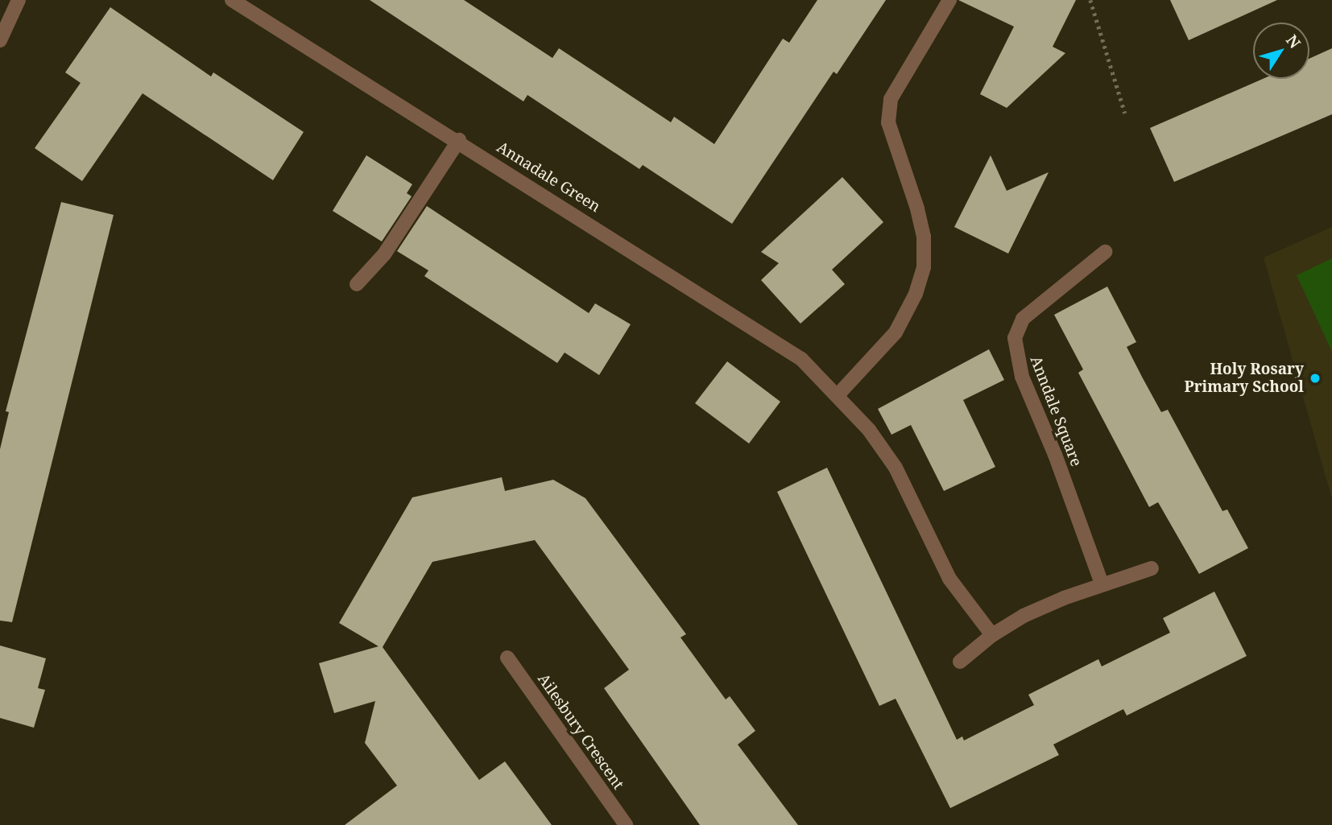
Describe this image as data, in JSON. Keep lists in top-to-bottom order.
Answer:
{
  "streets": {
    "street": ["Annadale Green", "Anndale Square", "Ailesbury Crescent"]
  },
  "places": ["Holy Rosary Primary School"],
  "north": "top right"
}
